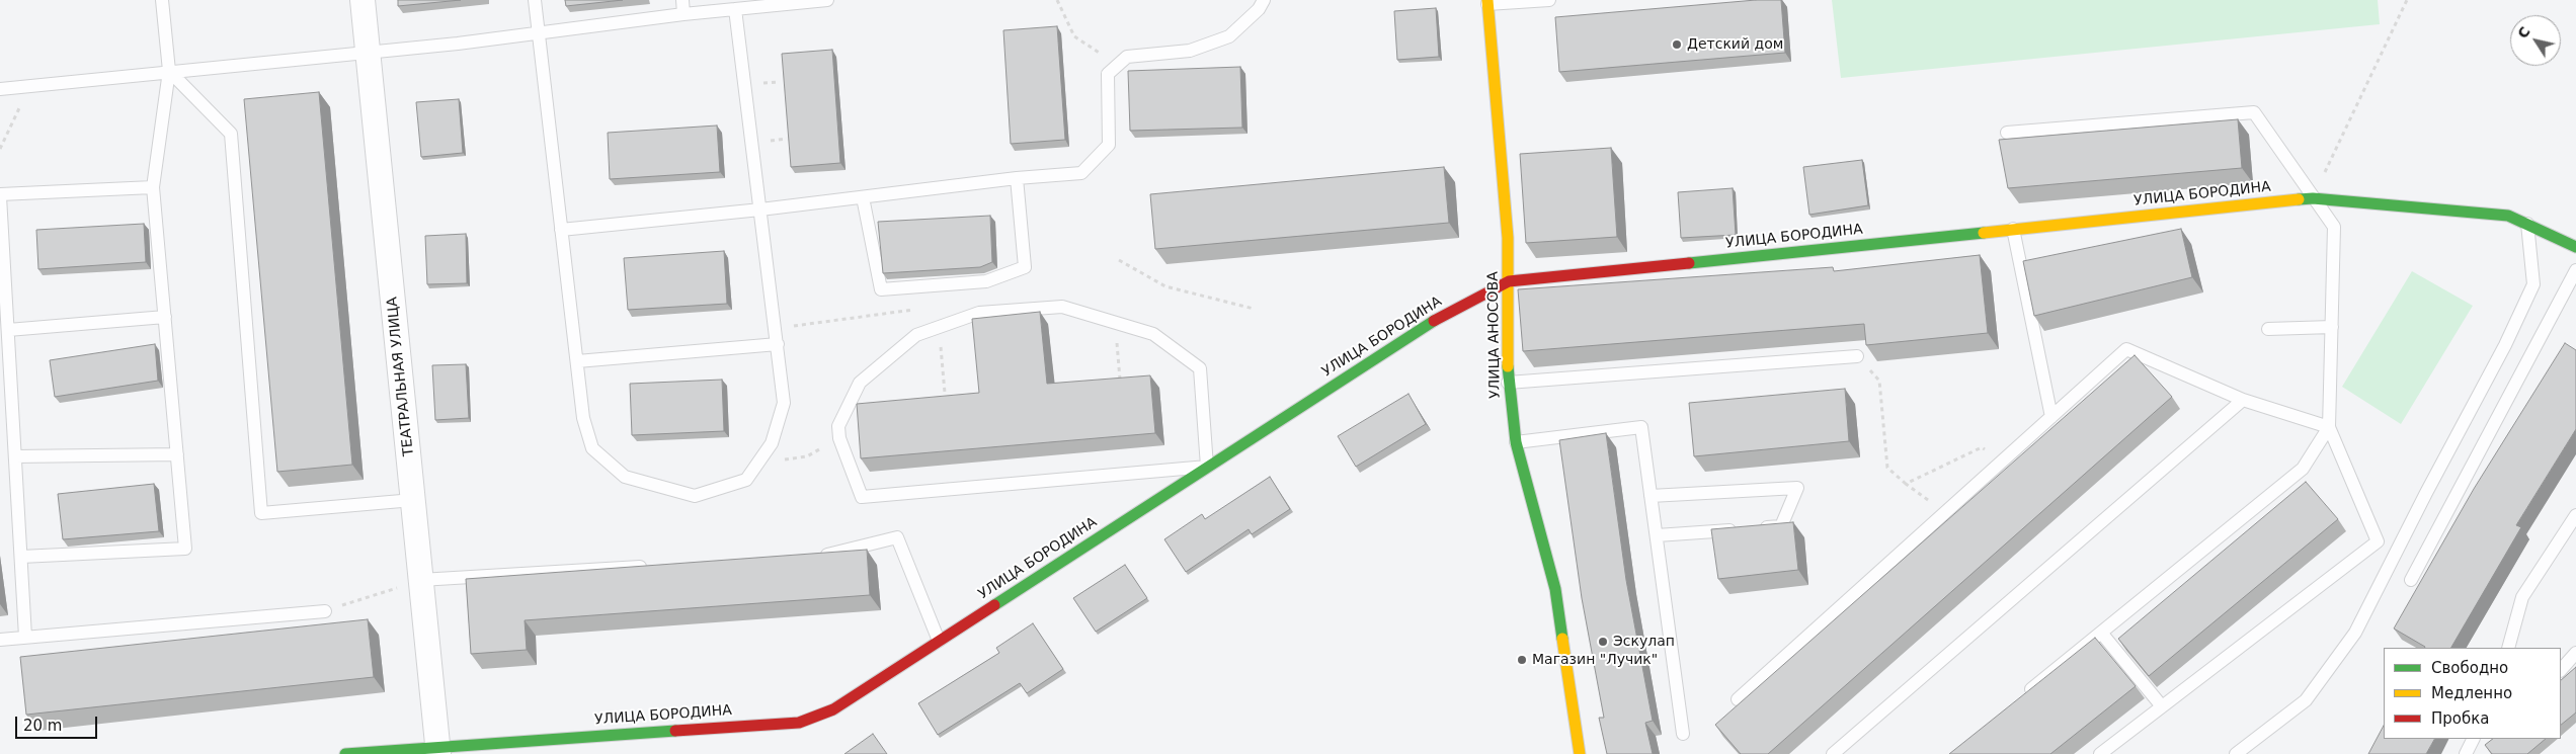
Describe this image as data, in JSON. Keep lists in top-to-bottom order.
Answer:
{
  "streets": {
    "street": ["УЛИЦА БОРОДИНА", "УЛИЦА АНОСОВА", "ТЕАТРАЛЬНАЯ УЛИЦА"]
  },
  "crossings": [
    ["УЛИЦА БОРОДИНА", "УЛИЦА АНОСОВА"],
    ["УЛИЦА БОРОДИНА", "ТЕАТРАЛЬНАЯ УЛИЦА"]
  ],
  "places": ["Детский дом", "Эскулап", "Магазин \"Лучик\""],
  "legend": ["Свободно", "Медленно", "Пробка"],
  "scale_bar": "20 m",
  "north": "top left"
}
